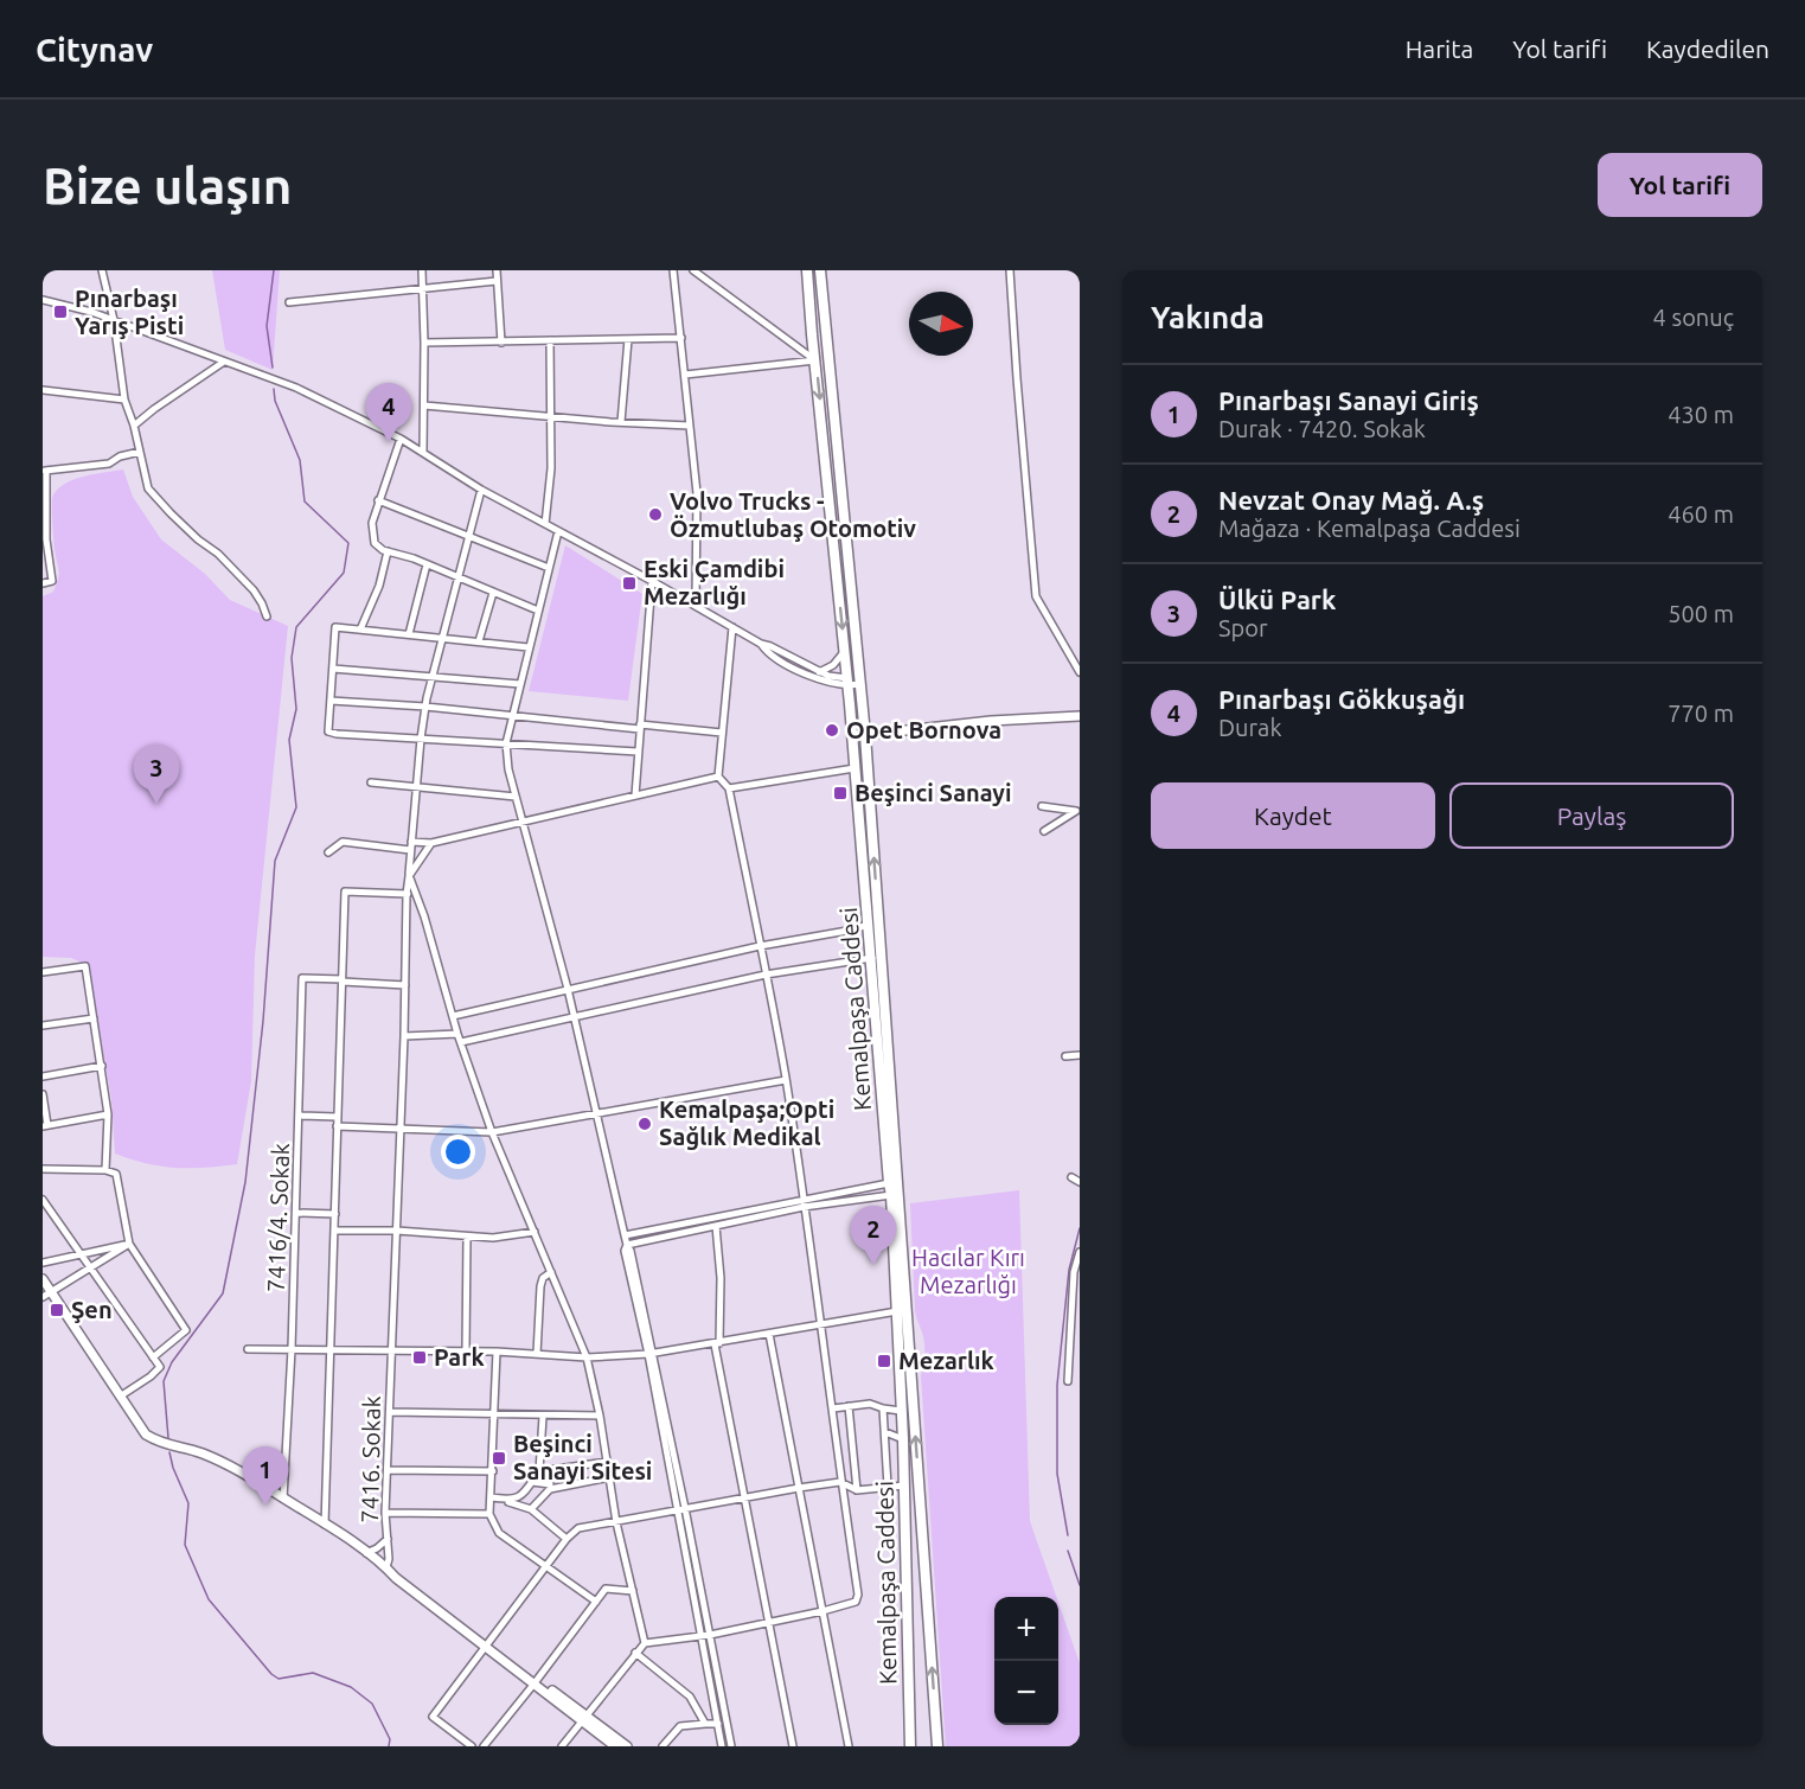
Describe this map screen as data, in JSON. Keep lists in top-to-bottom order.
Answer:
{
  "streets": {
    "main road": ["Kemalpaşa Caddesi"],
    "street": ["7416/4. Sokak", "7416. Sokak"]
  },
  "parks": ["Hacılar Kırı Mezarlığı"],
  "places": {
    "transit": [
      "Pınarbaşı Yarış Pisti",
      "Eski Çamdibi Mezarlığı",
      "Beşinci Sanayi",
      "Şen",
      "Park",
      "Mezarlık",
      "Beşinci Sanayi Sitesi"
    ],
    "other": ["Volvo Trucks - Özmutlubaş Otomotiv", "Opet Bornova", "Kemalpaşa;Opti Sağlık Medikal"]
  },
  "north": "right",
  "page": {
    "header": "Citynav",
    "nav": ["Harita", "Yol tarifi", "Kaydedilen"],
    "buttons": [
      "Yol tarifi",
      ["Kaydet", "Paylaş"]
    ],
    "title": "Bize ulaşın",
    "heading": ["Yakında", "4 sonuç"],
    "list": [
      {
        "mark": "1",
        "name": "Pınarbaşı Sanayi Giriş",
        "note": "Durak · 7420. Sokak",
        "value": "430 m"
      },
      {
        "mark": "2",
        "name": "Nevzat Onay Mağ. A.ş",
        "note": "Mağaza · Kemalpaşa Caddesi",
        "value": "460 m"
      },
      {
        "mark": "3",
        "name": "Ülkü Park",
        "note": "Spor",
        "value": "500 m"
      },
      {
        "mark": "4",
        "name": "Pınarbaşı Gökkuşağı",
        "note": "Durak",
        "value": "770 m"
      }
    ],
    "pins": [
      "4",
      "3",
      "2",
      "1"
    ],
    "map_buttons": ["+", "−"]
  }
}
